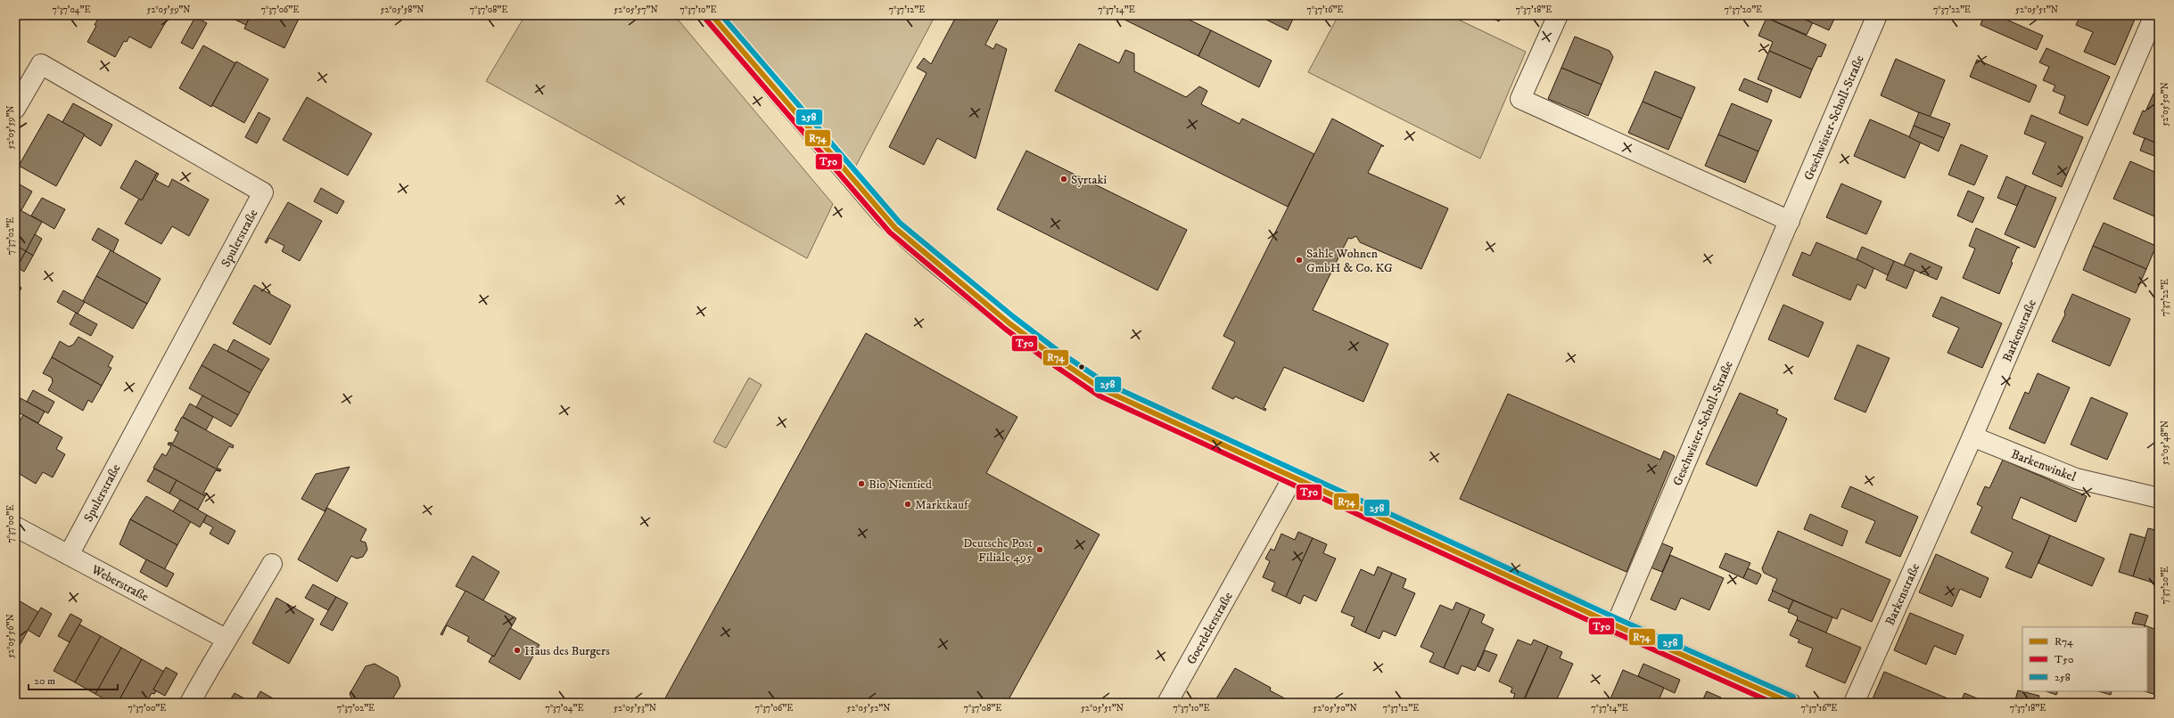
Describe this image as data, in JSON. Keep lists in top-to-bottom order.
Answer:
{
  "streets": {
    "street": [
      "Geschwister-Scholl-Straße",
      "Spulerstraße",
      "Barkenstraße",
      "Barkenwinkel",
      "Weberstraße",
      "Goerdelerstraße"
    ]
  },
  "crossings": [
    ["Spulerstraße", "Weberstraße"],
    ["Barkenstraße", "Barkenwinkel"]
  ],
  "places": [
    "Syrtaki",
    "Sahle Wohnen GmbH & Co. KG",
    "Bio Nientied",
    "Marktkauf",
    "Deutsche Post Filiale 495",
    "Haus des Burgers"
  ],
  "lines": ["transit line R74", "transit line 258", "transit line T50"],
  "legend": ["R74", "T50", "258"],
  "scale_bar": "20 m",
  "coordinates": [
    "7°37'04\"E",
    "52°05'59\"N",
    "7°37'06\"E",
    "52°05'58\"N",
    "7°37'08\"E",
    "52°05'57\"N",
    "7°37'10\"E",
    "7°37'12\"E",
    "7°37'14\"E",
    "7°37'16\"E",
    "7°37'18\"E",
    "7°37'20\"E",
    "7°37'22\"E",
    "52°05'51\"N",
    "52°05'50\"N",
    "7°37'02\"E",
    "52°05'48\"N",
    "7°37'00\"E",
    "52°05'56\"N",
    "52°05'53\"N",
    "52°05'52\"N"
  ]
}
